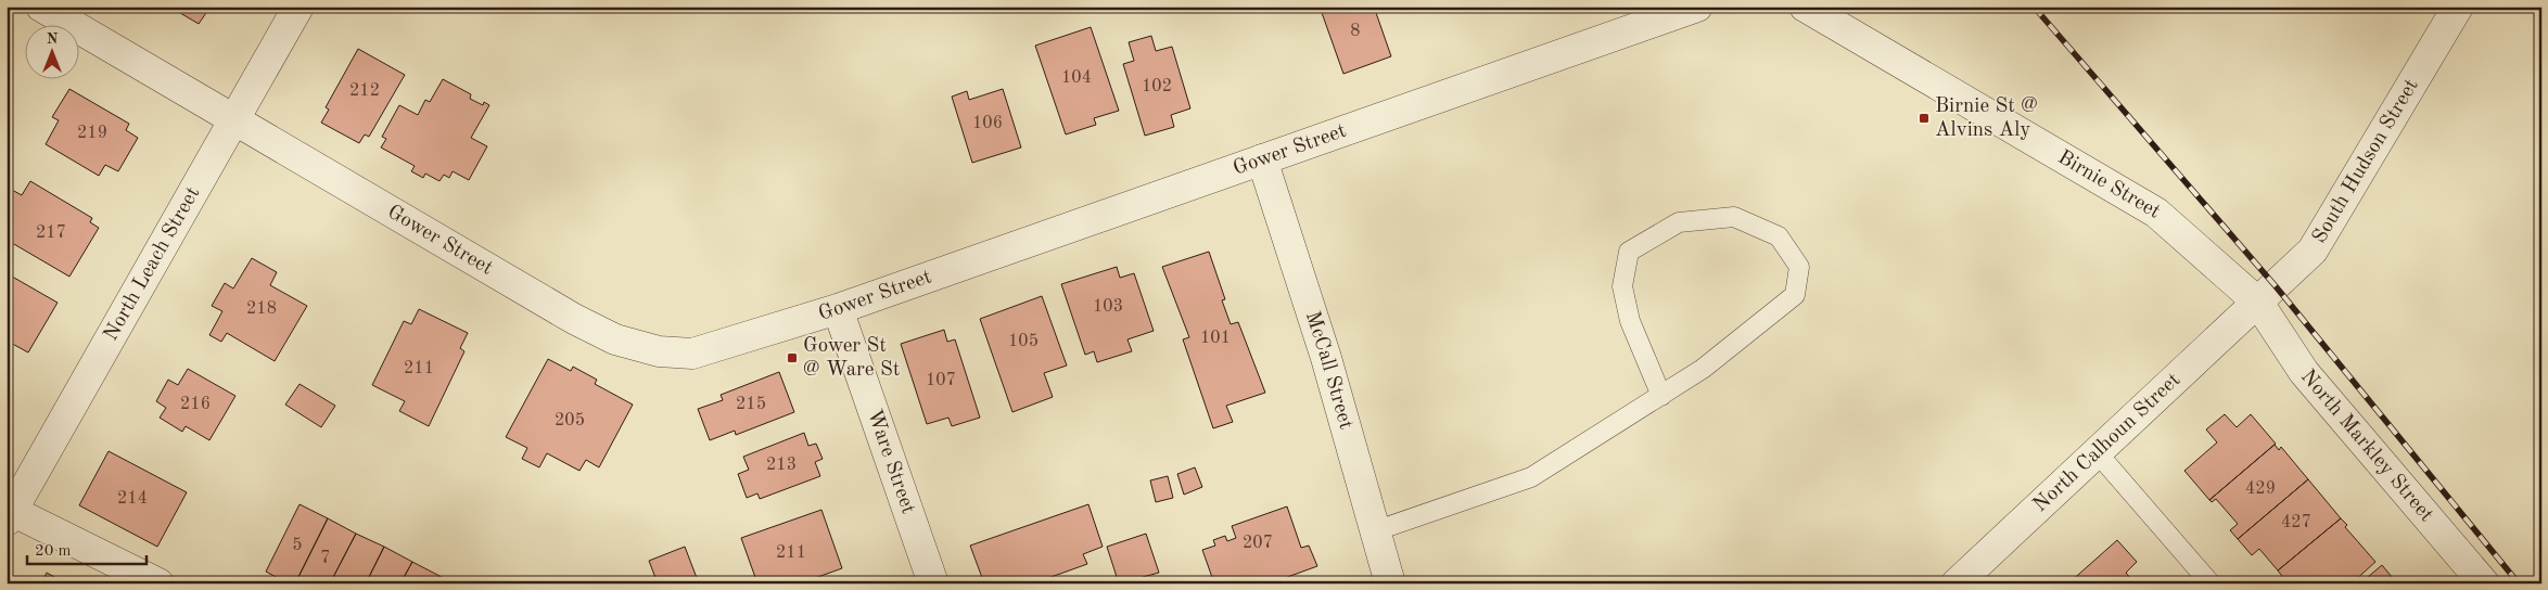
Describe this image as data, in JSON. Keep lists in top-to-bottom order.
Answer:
{
  "streets": {
    "street": [
      "Gower Street",
      "South Hudson Street",
      "Birnie Street",
      "North Leach Street",
      "McCall Street",
      "North Calhoun Street",
      "North Markley Street",
      "Ware Street"
    ]
  },
  "crossings": [
    ["Gower Street", "North Leach Street"],
    ["Gower Street", "McCall Street"],
    ["Gower Street", "Ware Street"],
    ["South Hudson Street", "Birnie Street"],
    ["South Hudson Street", "North Calhoun Street"],
    ["South Hudson Street", "North Markley Street"],
    ["Birnie Street", "North Calhoun Street"],
    ["Birnie Street", "North Markley Street"],
    ["North Calhoun Street", "North Markley Street"]
  ],
  "places": {
    "transit": ["Birnie St @ Alvins Aly", "Gower St @ Ware St"]
  },
  "house_numbers": [
    "8",
    "104",
    "102",
    "212",
    "106",
    "219",
    "217",
    "103",
    "218",
    "101",
    "105",
    "211",
    "107",
    "216",
    "215",
    "205",
    "213",
    "429",
    "214",
    "427",
    "207",
    "5",
    "211",
    "7"
  ],
  "scale_bar": "20 m",
  "north": "top"
}
